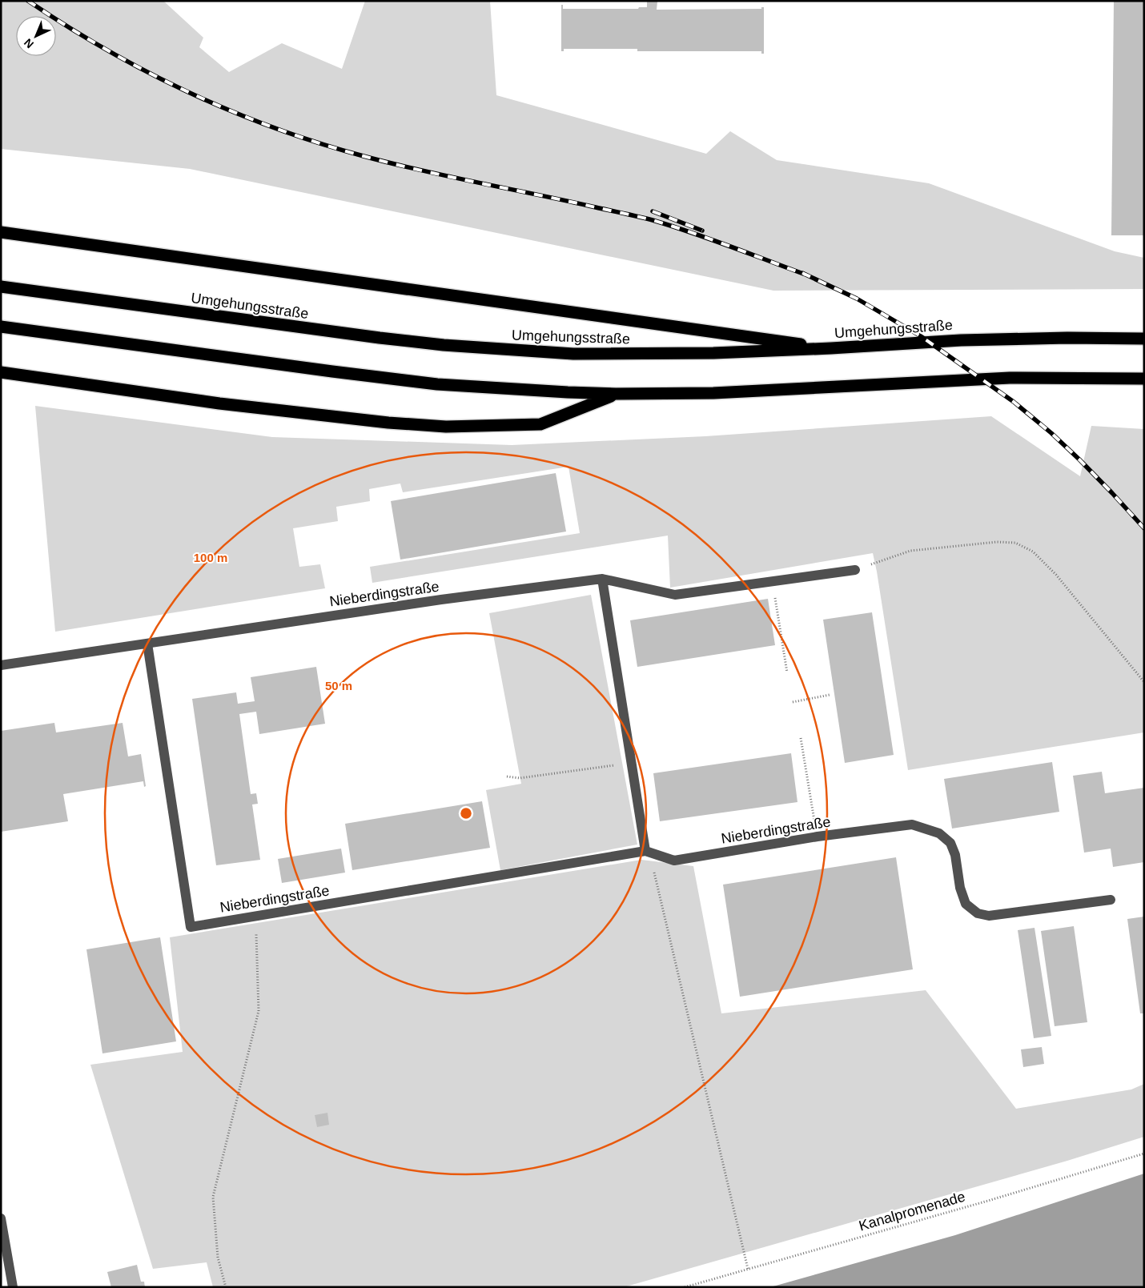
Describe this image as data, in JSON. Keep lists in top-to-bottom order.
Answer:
{
  "streets": {
    "highway": ["Umgehungsstraße"],
    "street": ["Nieberdingstraße"],
    "path": ["Kanalpromenade"]
  },
  "north": "bottom left",
  "rings": ["100 m", "50 m"]
}
